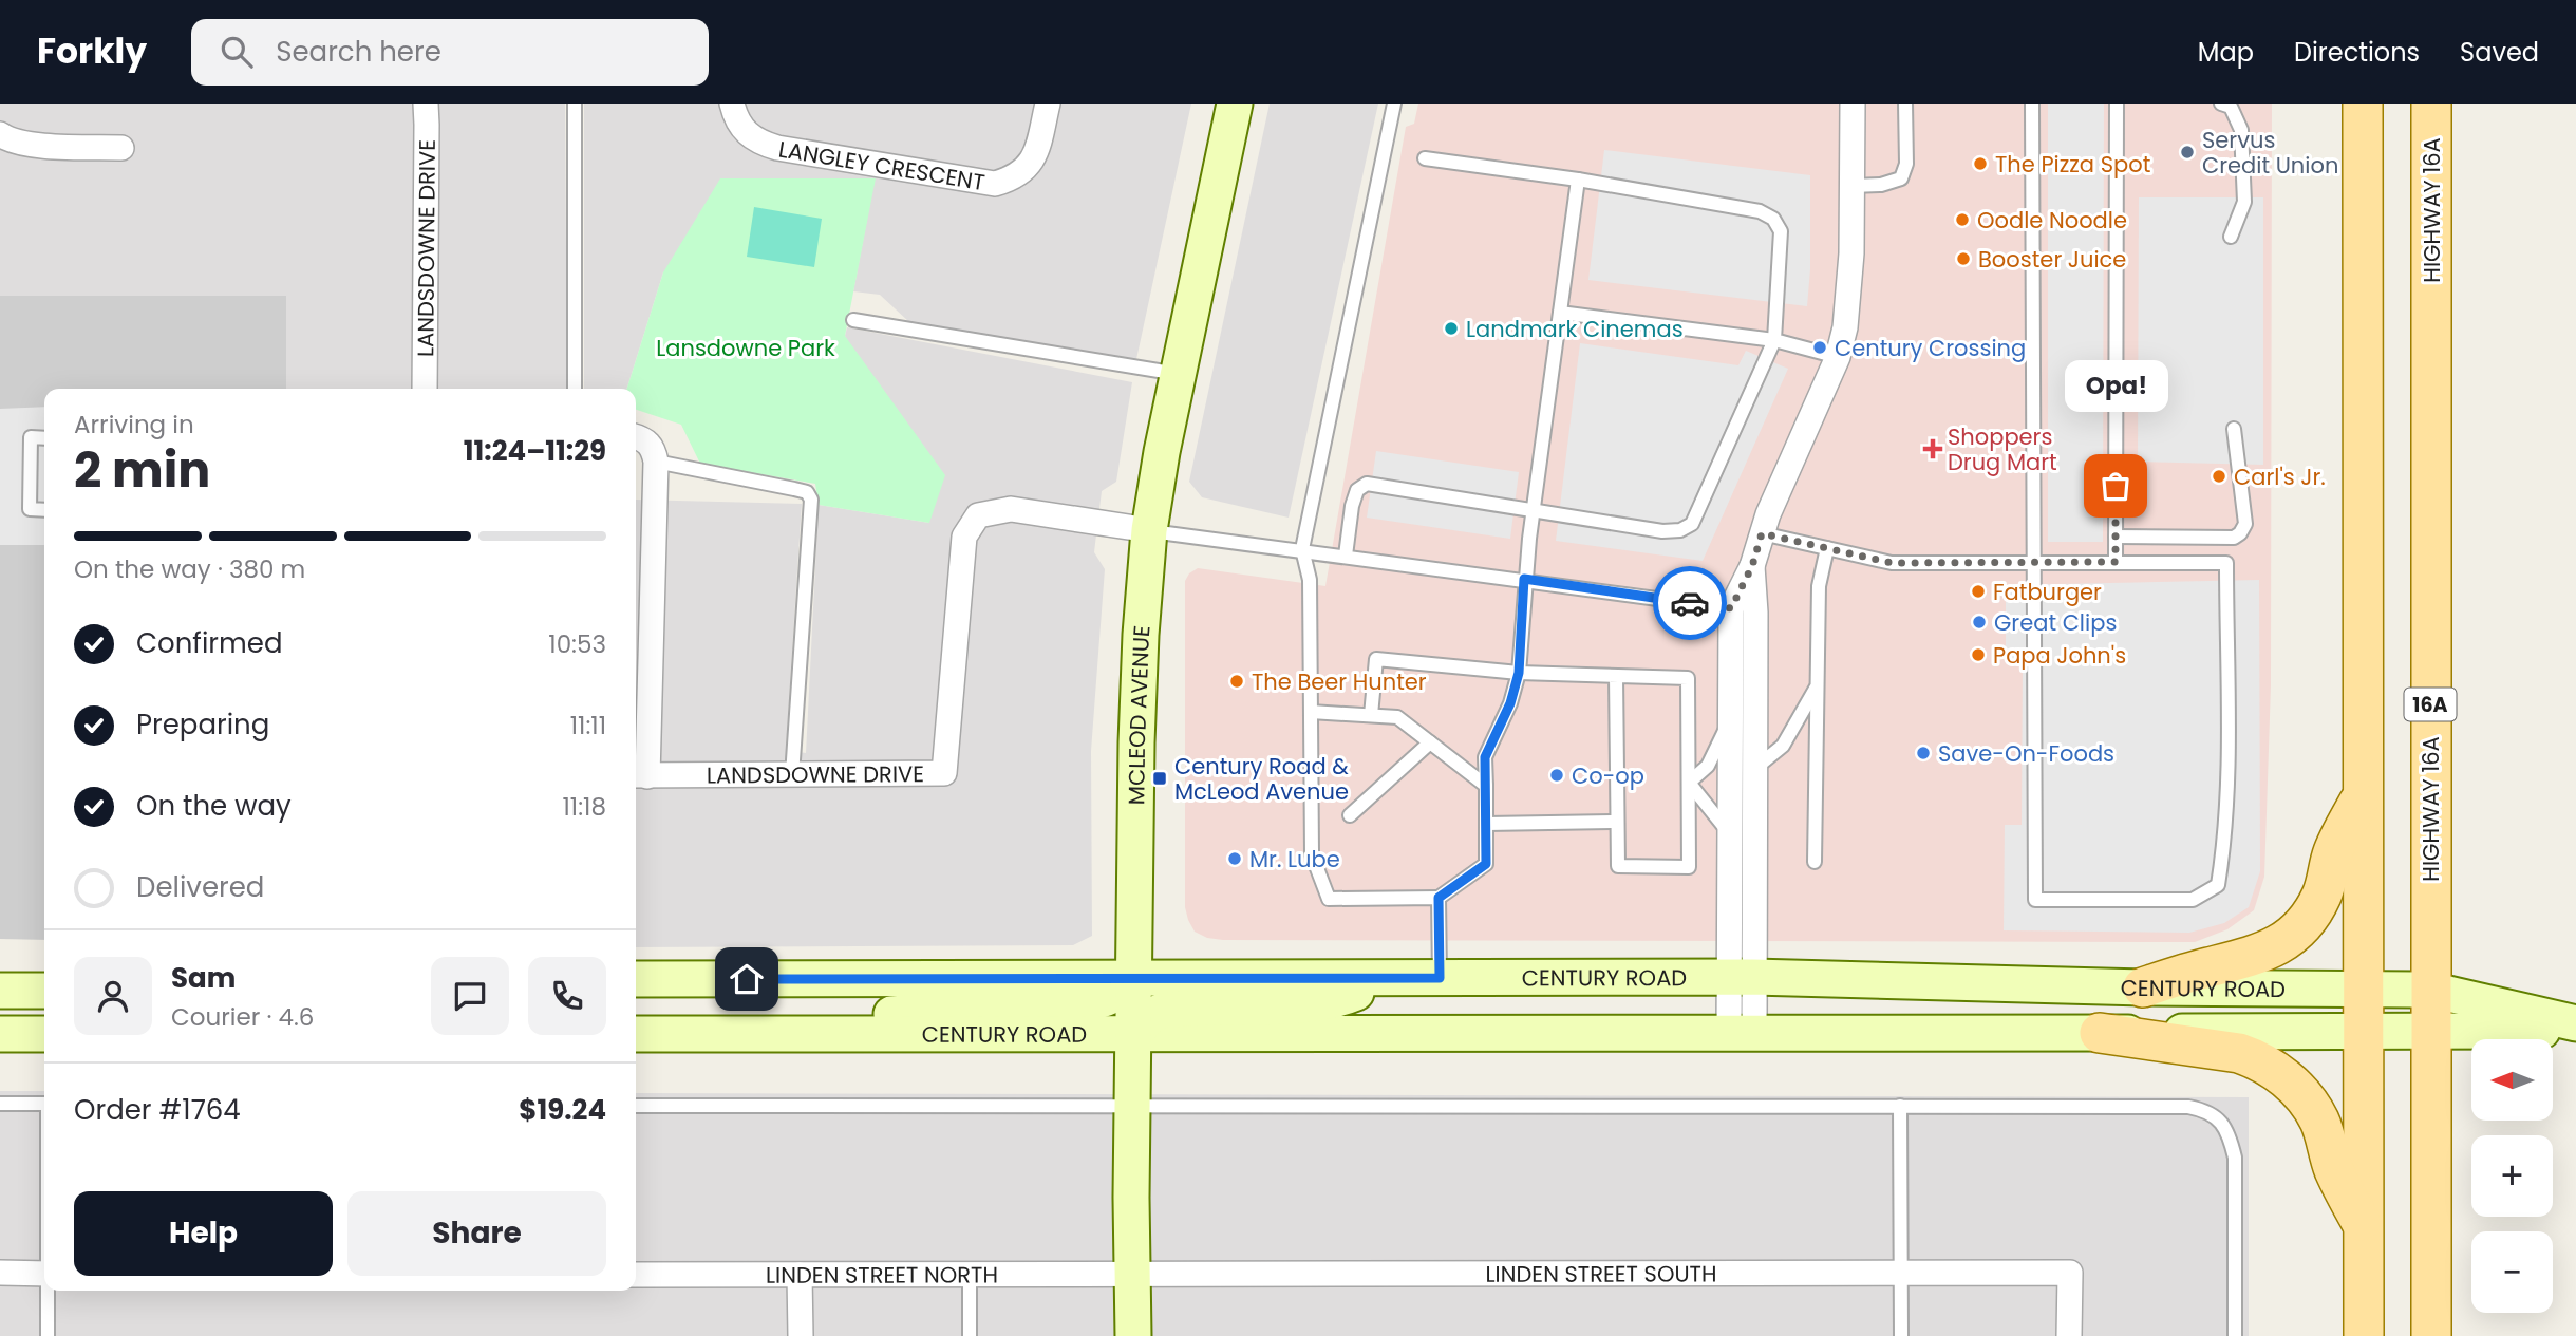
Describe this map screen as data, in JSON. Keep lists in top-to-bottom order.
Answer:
{
  "streets": {
    "main road": [
      "HIGHWAY 16A",
      "16A",
      "MCLEOD AVENUE",
      "CENTURY ROAD"
    ],
    "street": [
      "LANGLEY CRESCENT",
      "LANDSDOWNE DRIVE",
      "LINDEN STREET NORTH",
      "LINDEN STREET SOUTH"
    ]
  },
  "crossings": [
    ["HIGHWAY 16A", "CENTURY ROAD"],
    ["LANDSDOWNE DRIVE", "MCLEOD AVENUE"],
    ["MCLEOD AVENUE", "CENTURY ROAD"],
    ["MCLEOD AVENUE", "LINDEN STREET NORTH"],
    ["MCLEOD AVENUE", "LINDEN STREET SOUTH"],
    ["LINDEN STREET NORTH", "LINDEN STREET SOUTH"]
  ],
  "parks": ["Lansdowne Park"],
  "places": {
    "other": [
      "Servus Credit Union",
      "The Pizza Spot",
      "Oodle Noodle",
      "Booster Juice",
      "Landmark Cinemas",
      "Century Crossing",
      "Carl's Jr.",
      "Opa!",
      "Fatburger",
      "Great Clips",
      "Papa John's",
      "The Beer Hunter",
      "Save-On-Foods",
      "Co-op",
      "Mr. Lube"
    ],
    "health": ["Shoppers Drug Mart"],
    "transit": ["Century Road & McLeod Avenue"]
  },
  "north": "left",
  "page": {
    "header": "Forkly",
    "search": "Search here",
    "nav": ["Map", "Directions", "Saved"],
    "bubble": "Opa!",
    "heading": ["2 min", "Arriving in", "11:24–11:29"],
    "panel": [
      "Sam",
      "Courier · 4.6",
      "Order #1764",
      "$19.24"
    ],
    "bar": "On the way · 380 m",
    "list": [
      ["Confirmed", "10:53"],
      ["Preparing", "11:11"],
      ["On the way", "11:18"],
      "Delivered"
    ],
    "map_buttons": ["+", "−"],
    "buttons": ["Help", "Share"]
  }
}
